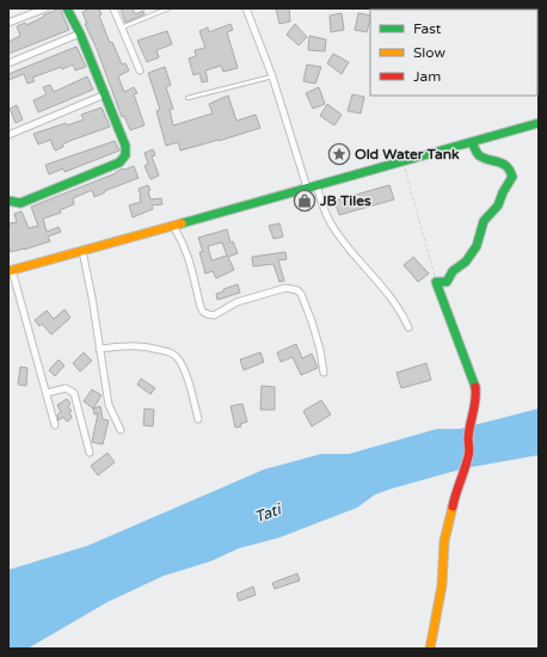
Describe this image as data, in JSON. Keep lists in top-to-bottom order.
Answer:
{
  "water": ["Tati"],
  "places": {
    "place": ["Old Water Tank"],
    "shop": ["JB Tiles"]
  },
  "legend": ["Fast", "Slow", "Jam"]
}
